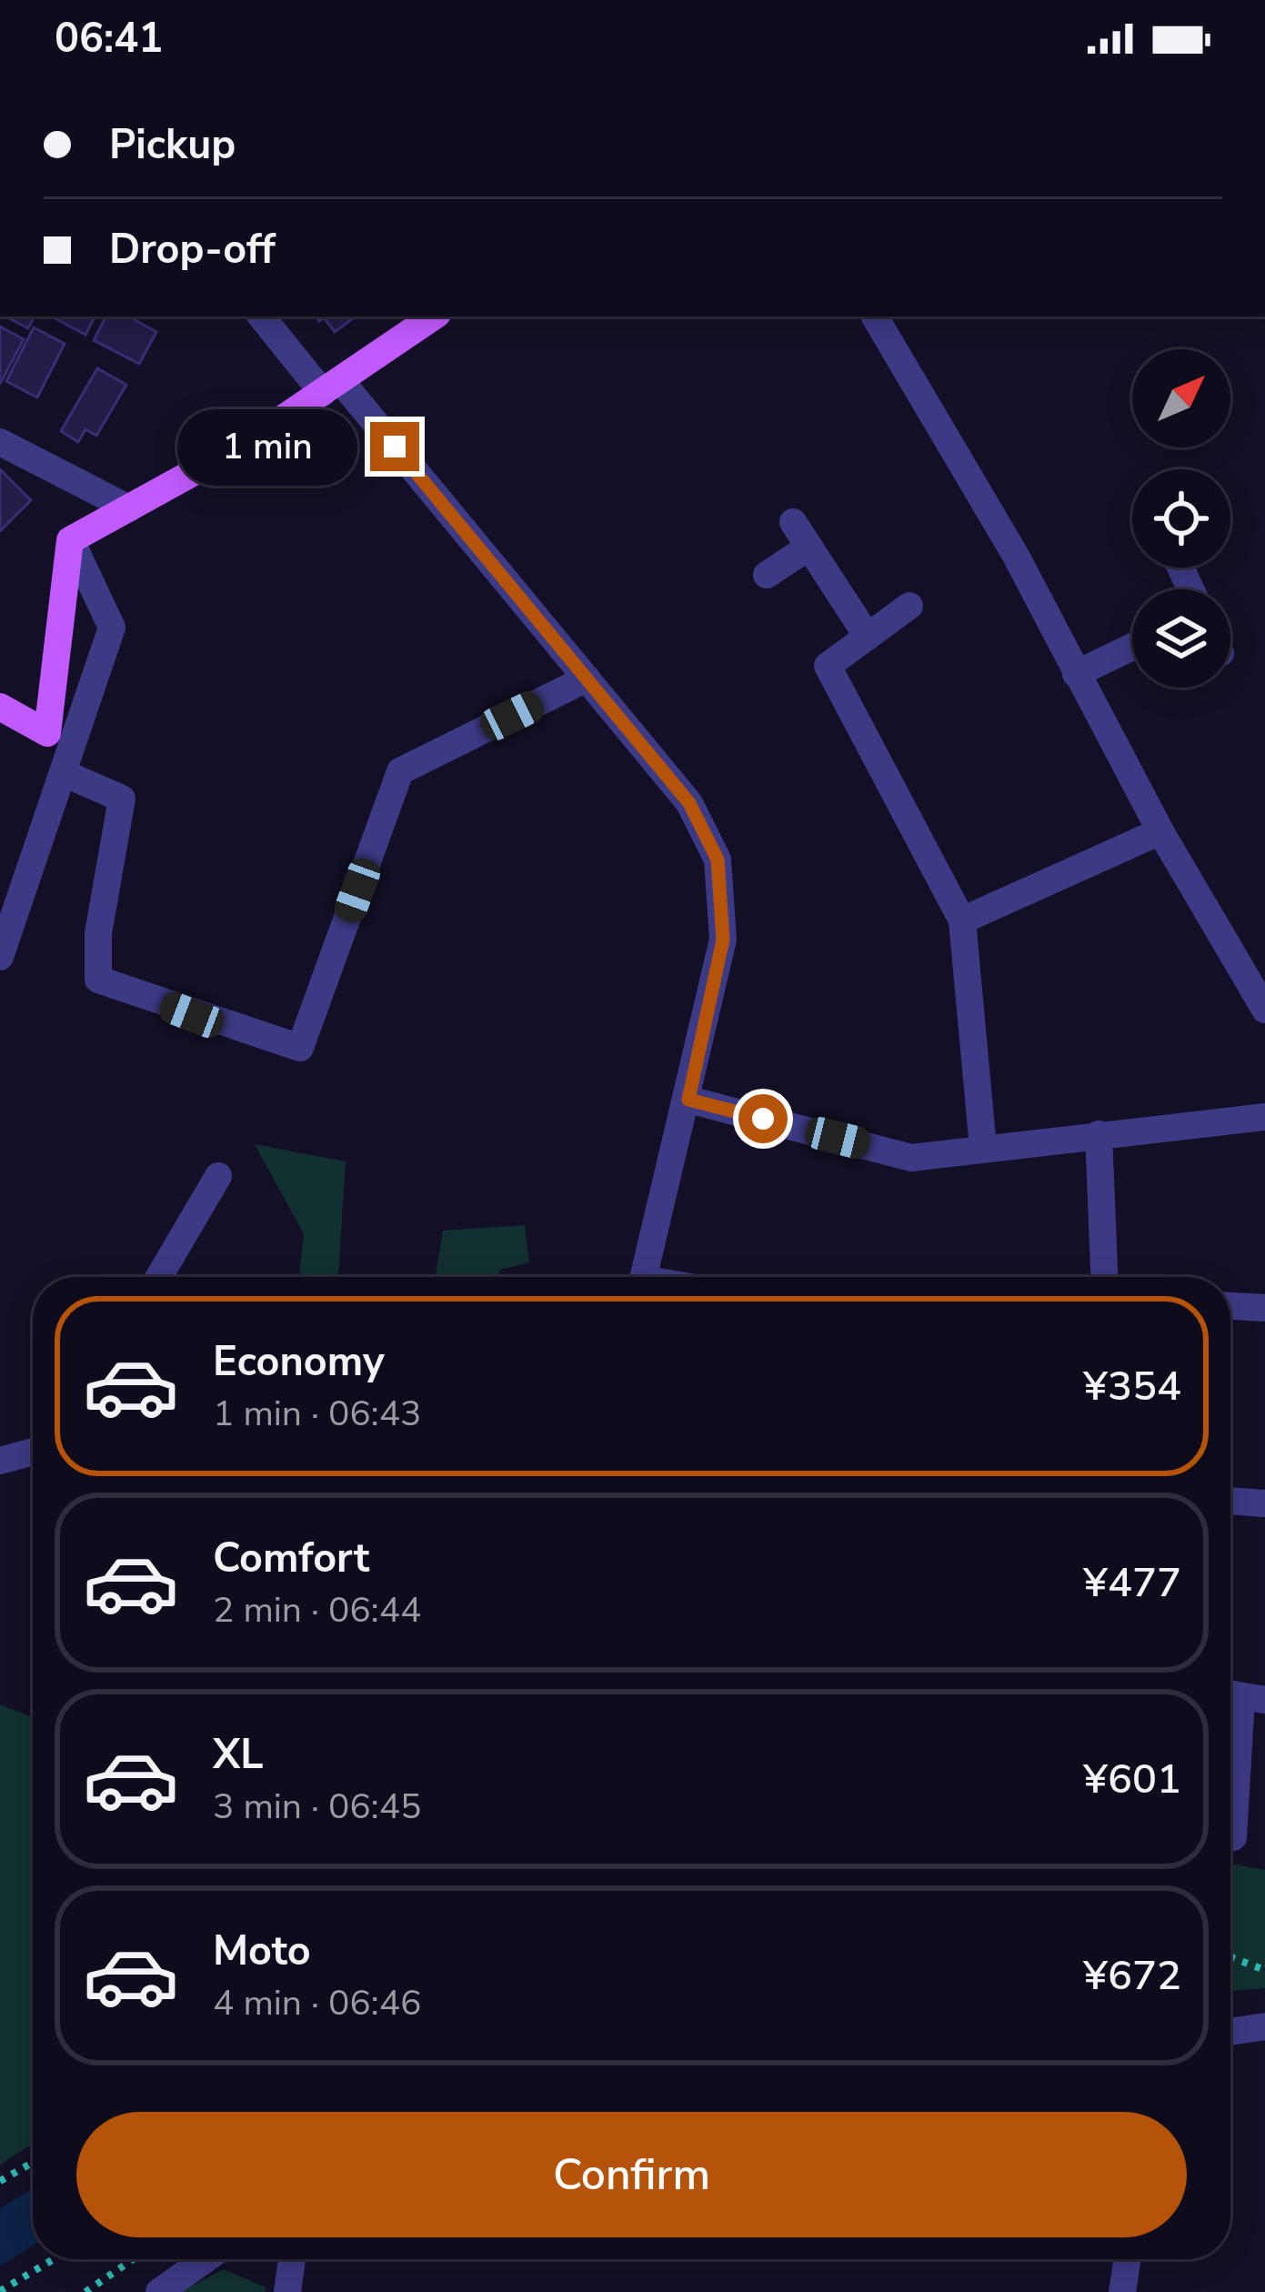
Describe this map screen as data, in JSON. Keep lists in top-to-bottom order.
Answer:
{
  "north": "top right",
  "page": {
    "status": "06:41",
    "banner": ["Pickup", "Drop-off"],
    "bubble": "1 min",
    "list": [
      {
        "name": "Economy",
        "note": "1 min · 06:43",
        "value": "¥354"
      },
      {
        "name": "Comfort",
        "note": "2 min · 06:44",
        "value": "¥477"
      },
      {
        "name": "XL",
        "note": "3 min · 06:45",
        "value": "¥601"
      },
      {
        "name": "Moto",
        "note": "4 min · 06:46",
        "value": "¥672"
      }
    ],
    "buttons": "Confirm"
  }
}
